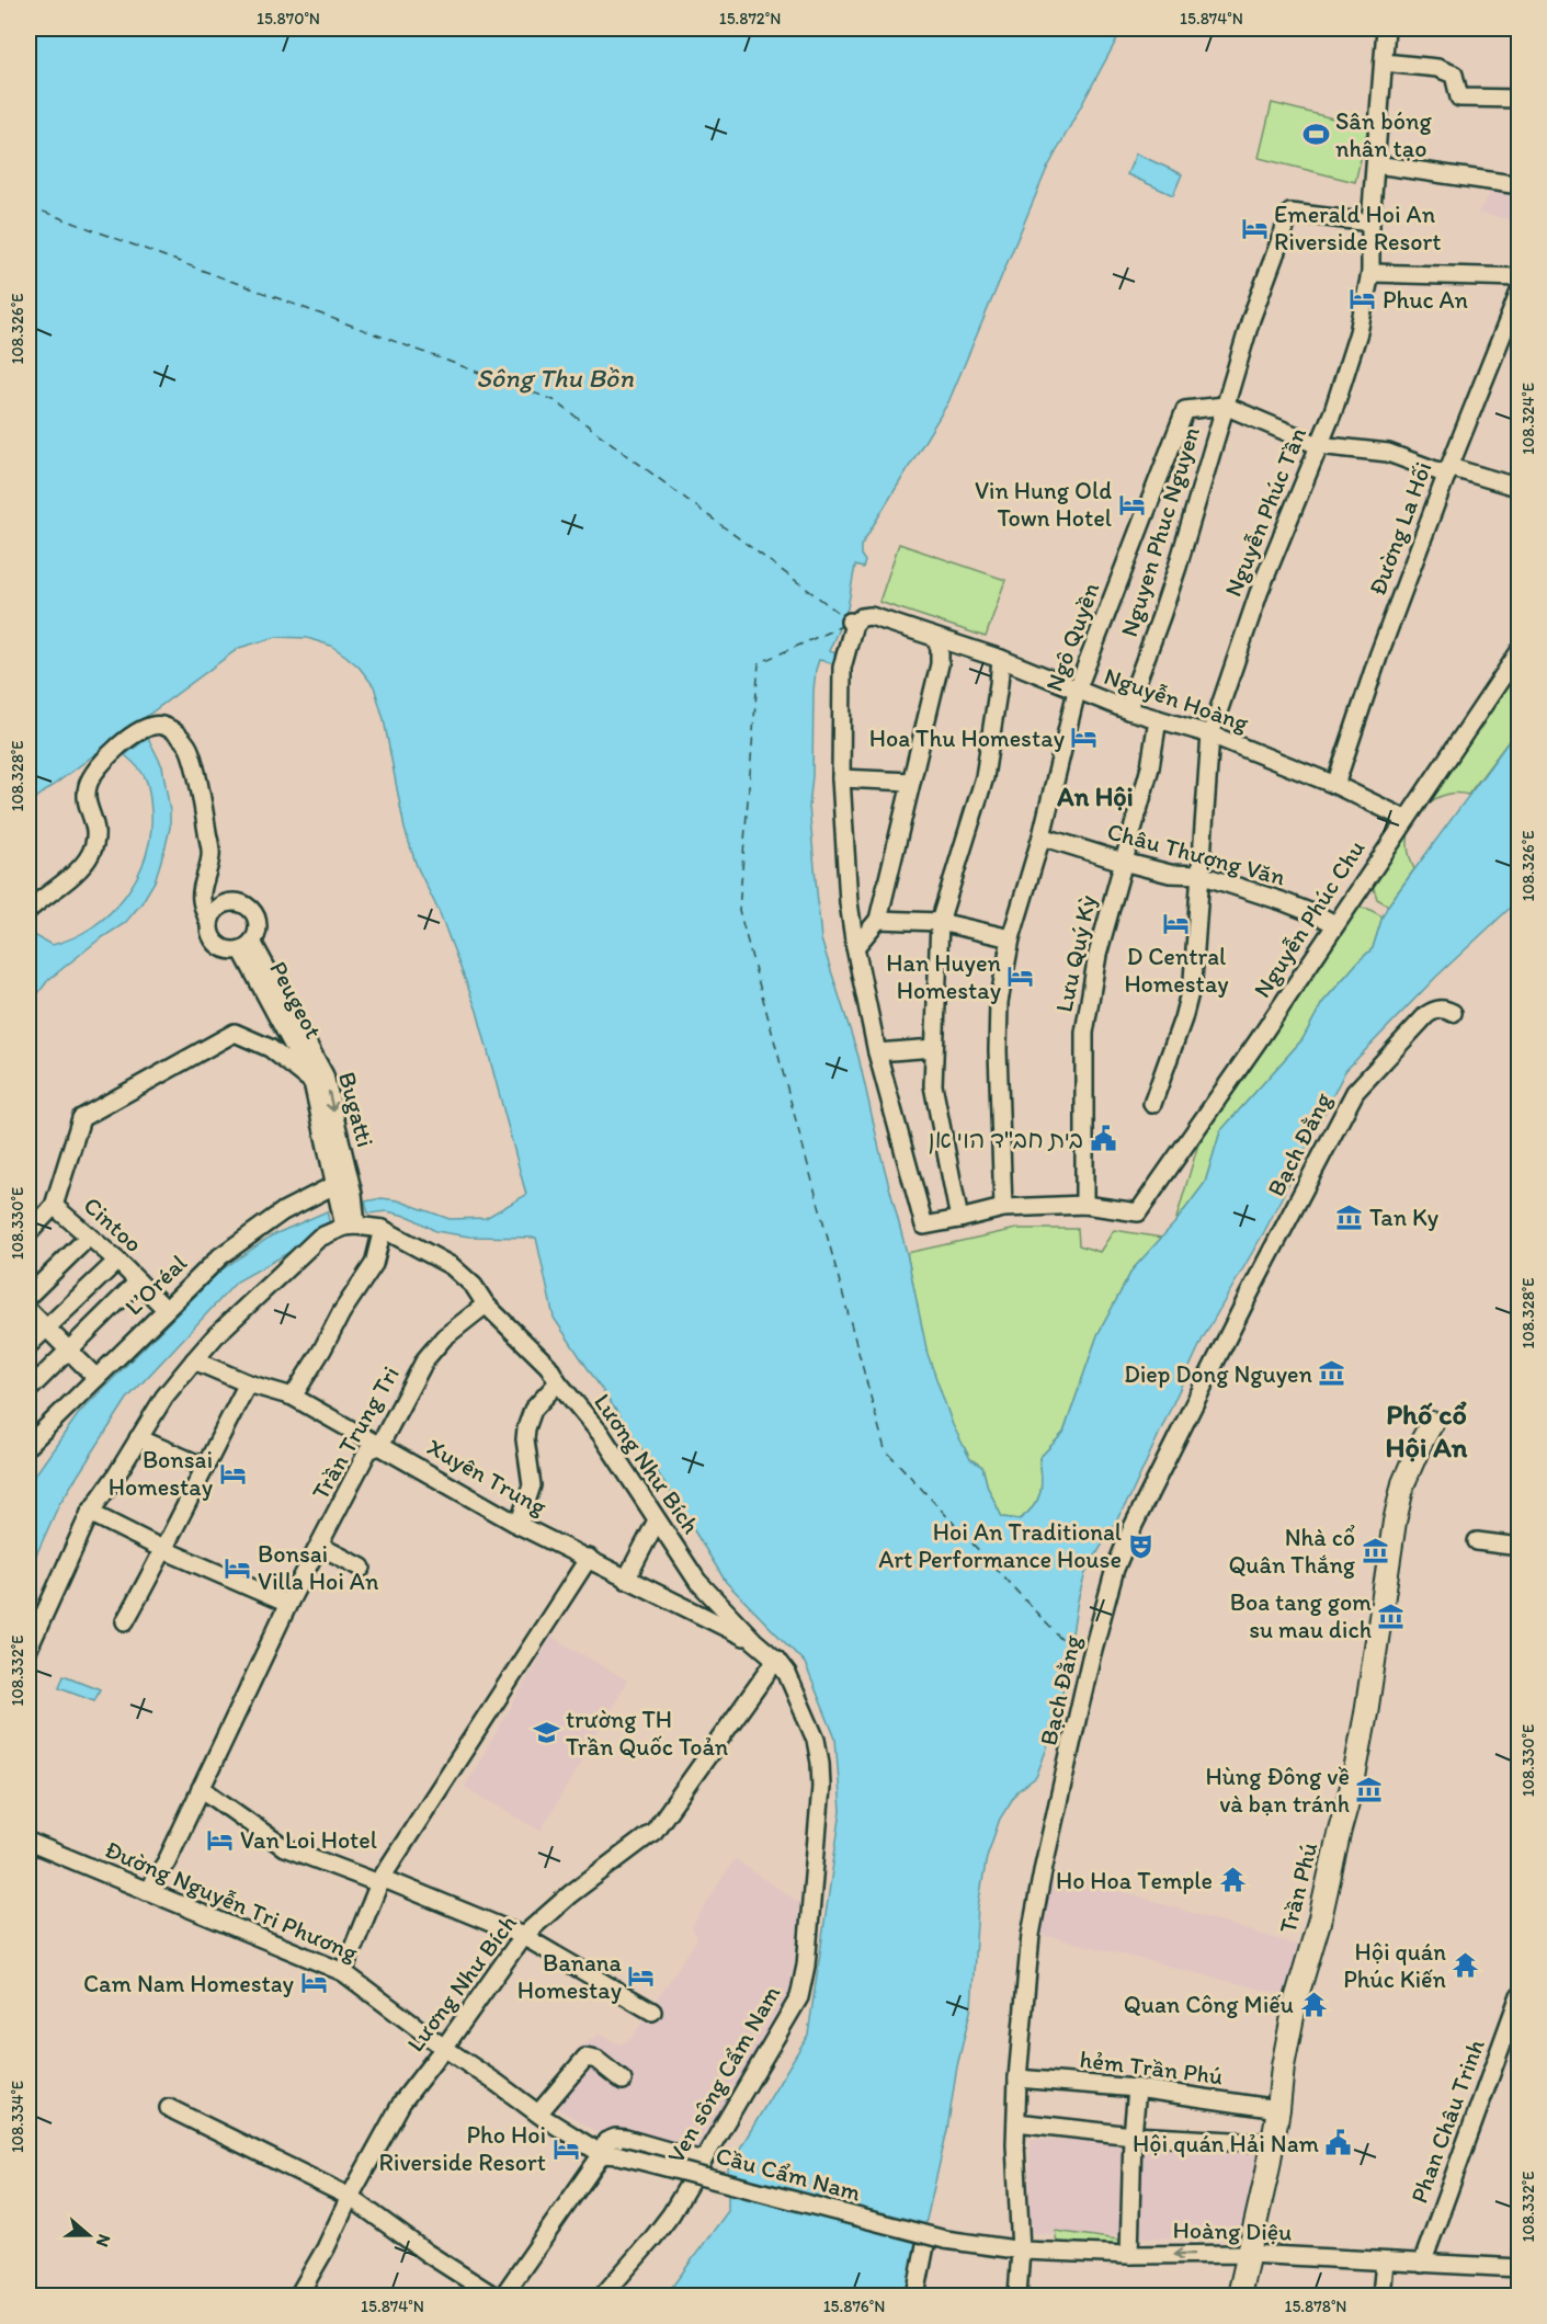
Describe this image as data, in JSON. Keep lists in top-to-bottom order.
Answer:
{
  "streets": {
    "main road": ["Trần Phú"],
    "street": [
      "Nguyễn Phúc Tần",
      "Đường La Hối",
      "Nguyen Phuc Nguyen",
      "Ngô Quyền",
      "Nguyễn Hoàng",
      "Châu Thượng Văn",
      "Nguyễn Phúc Chu",
      "Lưu Quý Kỳ",
      "Peugeot",
      "Bugatti",
      "Bạch Đằng",
      "Cintoo",
      "L’Oréal",
      "Trần Trung Tri",
      "Lương Như Bích",
      "Xuyên Trung",
      "Đường Nguyễn Tri Phương",
      "hẻm Trần Phú",
      "Ven sông Cẩm Nam",
      "Phan Châu Trinh",
      "Cầu Cẩm Nam",
      "Hoàng Diệu"
    ]
  },
  "crossings": [
    ["Nguyễn Phúc Tần", "Nguyễn Hoàng"],
    ["Nguyễn Phúc Tần", "Châu Thượng Văn"],
    ["Đường La Hối", "Nguyễn Hoàng"],
    ["Nguyen Phuc Nguyen", "Ngô Quyền"],
    ["Nguyen Phuc Nguyen", "Nguyễn Hoàng"],
    ["Ngô Quyền", "Nguyễn Hoàng"],
    ["Ngô Quyền", "Châu Thượng Văn"],
    ["Nguyễn Hoàng", "Nguyễn Phúc Chu"],
    ["Nguyễn Hoàng", "Lưu Quý Kỳ"],
    ["Châu Thượng Văn", "Nguyễn Phúc Chu"],
    ["Châu Thượng Văn", "Lưu Quý Kỳ"],
    ["Nguyễn Phúc Chu", "Lưu Quý Kỳ"],
    ["Peugeot", "Bugatti"],
    ["Peugeot", "L’Oréal"],
    ["Peugeot", "Lương Như Bích"],
    ["Bugatti", "Lương Như Bích"],
    ["Bạch Đằng", "hẻm Trần Phú"],
    ["Bạch Đằng", "Hoàng Diệu"],
    ["Cintoo", "L’Oréal"],
    ["Trần Trung Tri", "Lương Như Bích"],
    ["Trần Trung Tri", "Xuyên Trung"],
    ["Trần Trung Tri", "Đường Nguyễn Tri Phương"],
    ["Lương Như Bích", "Xuyên Trung"],
    ["Lương Như Bích", "Đường Nguyễn Tri Phương"],
    ["Lương Như Bích", "Ven sông Cẩm Nam"],
    ["Trần Phú", "hẻm Trần Phú"],
    ["Trần Phú", "Hoàng Diệu"],
    ["Đường Nguyễn Tri Phương", "Cầu Cẩm Nam"],
    ["Phan Châu Trinh", "Hoàng Diệu"],
    ["Cầu Cẩm Nam", "Hoàng Diệu"]
  ],
  "one_way": ["Bugatti"],
  "districts": ["An Hội", "Phố cổ Hội An"],
  "water": ["Sông Thu Bồn"],
  "places": {
    "sports": ["Sân bóng nhân tạo"],
    "hotel": [
      "Emerald Hoi An Riverside Resort",
      "Phuc An",
      "Vin Hung Old Town Hotel",
      "Hoa Thu Homestay",
      "D Central Homestay",
      "Han Huyen Homestay",
      "Bonsai Homestay",
      "Bonsai Villa Hoi An",
      "Van Loi Hotel",
      "Banana Homestay",
      "Cam Nam Homestay",
      "Pho Hoi Riverside Resort"
    ],
    "public building": ["בית חב\"ד הוי אן", "Hội quán Hải Nam"],
    "museum": [
      "Tan Ky",
      "Diep Dong Nguyen",
      "Nhà cổ Quân Thắng",
      "Boa tang gom su mau dich",
      "Hùng Đông về và bạn tránh"
    ],
    "theatre": ["Hoi An Traditional Art Performance House"],
    "school or university": ["trường TH Trần Quốc Toản"],
    "temple": ["Ho Hoa Temple", "Hội quán Phúc Kiến", "Quan Công Miếu"]
  },
  "north": "right",
  "coordinates": [
    "15.870°N",
    "15.872°N",
    "15.874°N",
    "108.326°E",
    "108.324°E",
    "108.328°E",
    "108.330°E",
    "108.332°E",
    "108.334°E",
    "15.876°N",
    "15.878°N"
  ]
}
